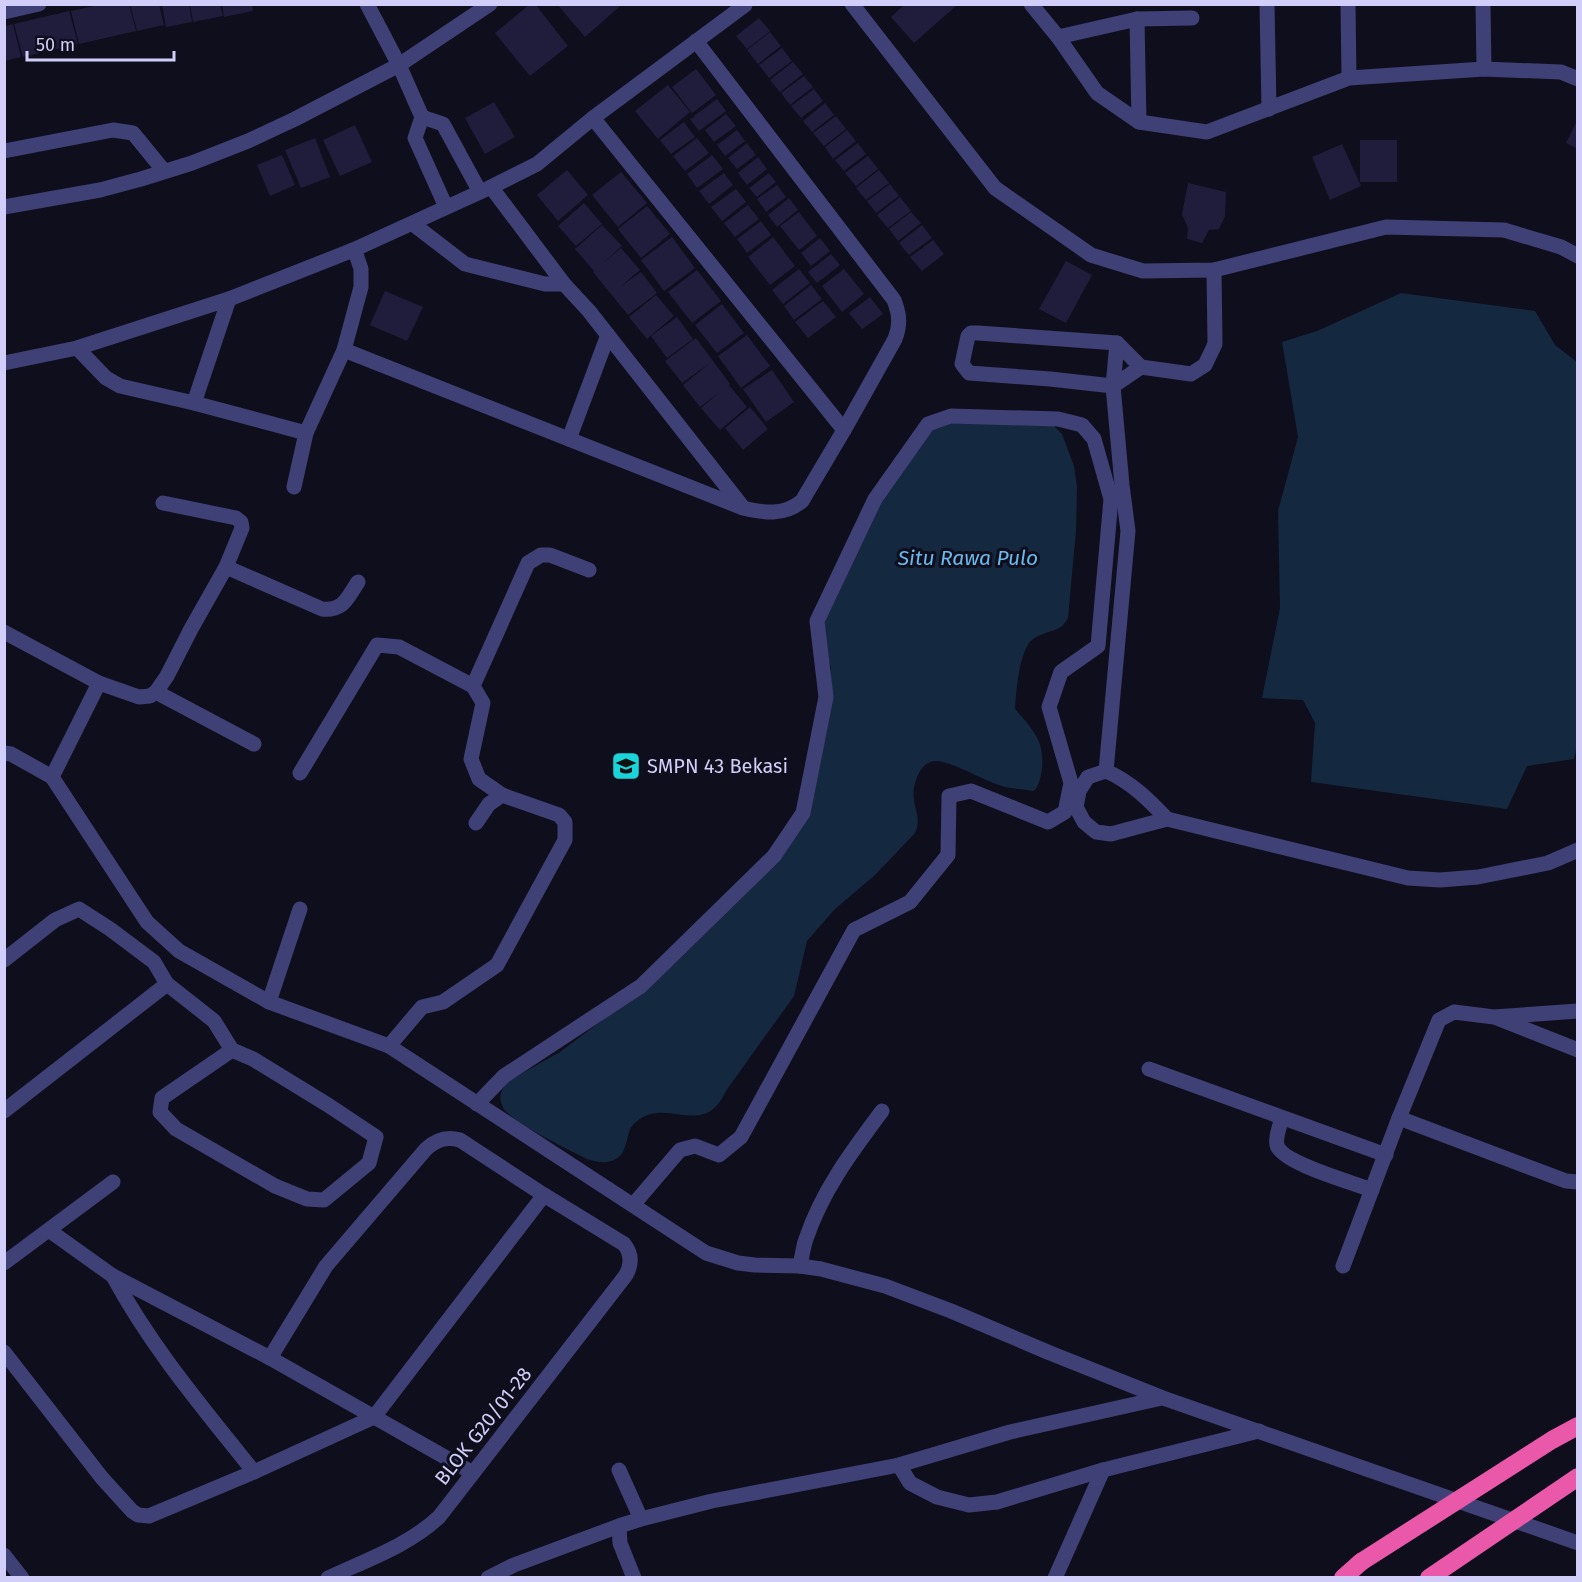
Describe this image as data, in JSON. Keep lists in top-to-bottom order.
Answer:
{
  "streets": {
    "street": ["BLOK G20/01-28"]
  },
  "water": ["Situ Rawa Pulo"],
  "places": {
    "school or university": ["SMPN 43 Bekasi"]
  },
  "scale_bar": "50 m"
}
